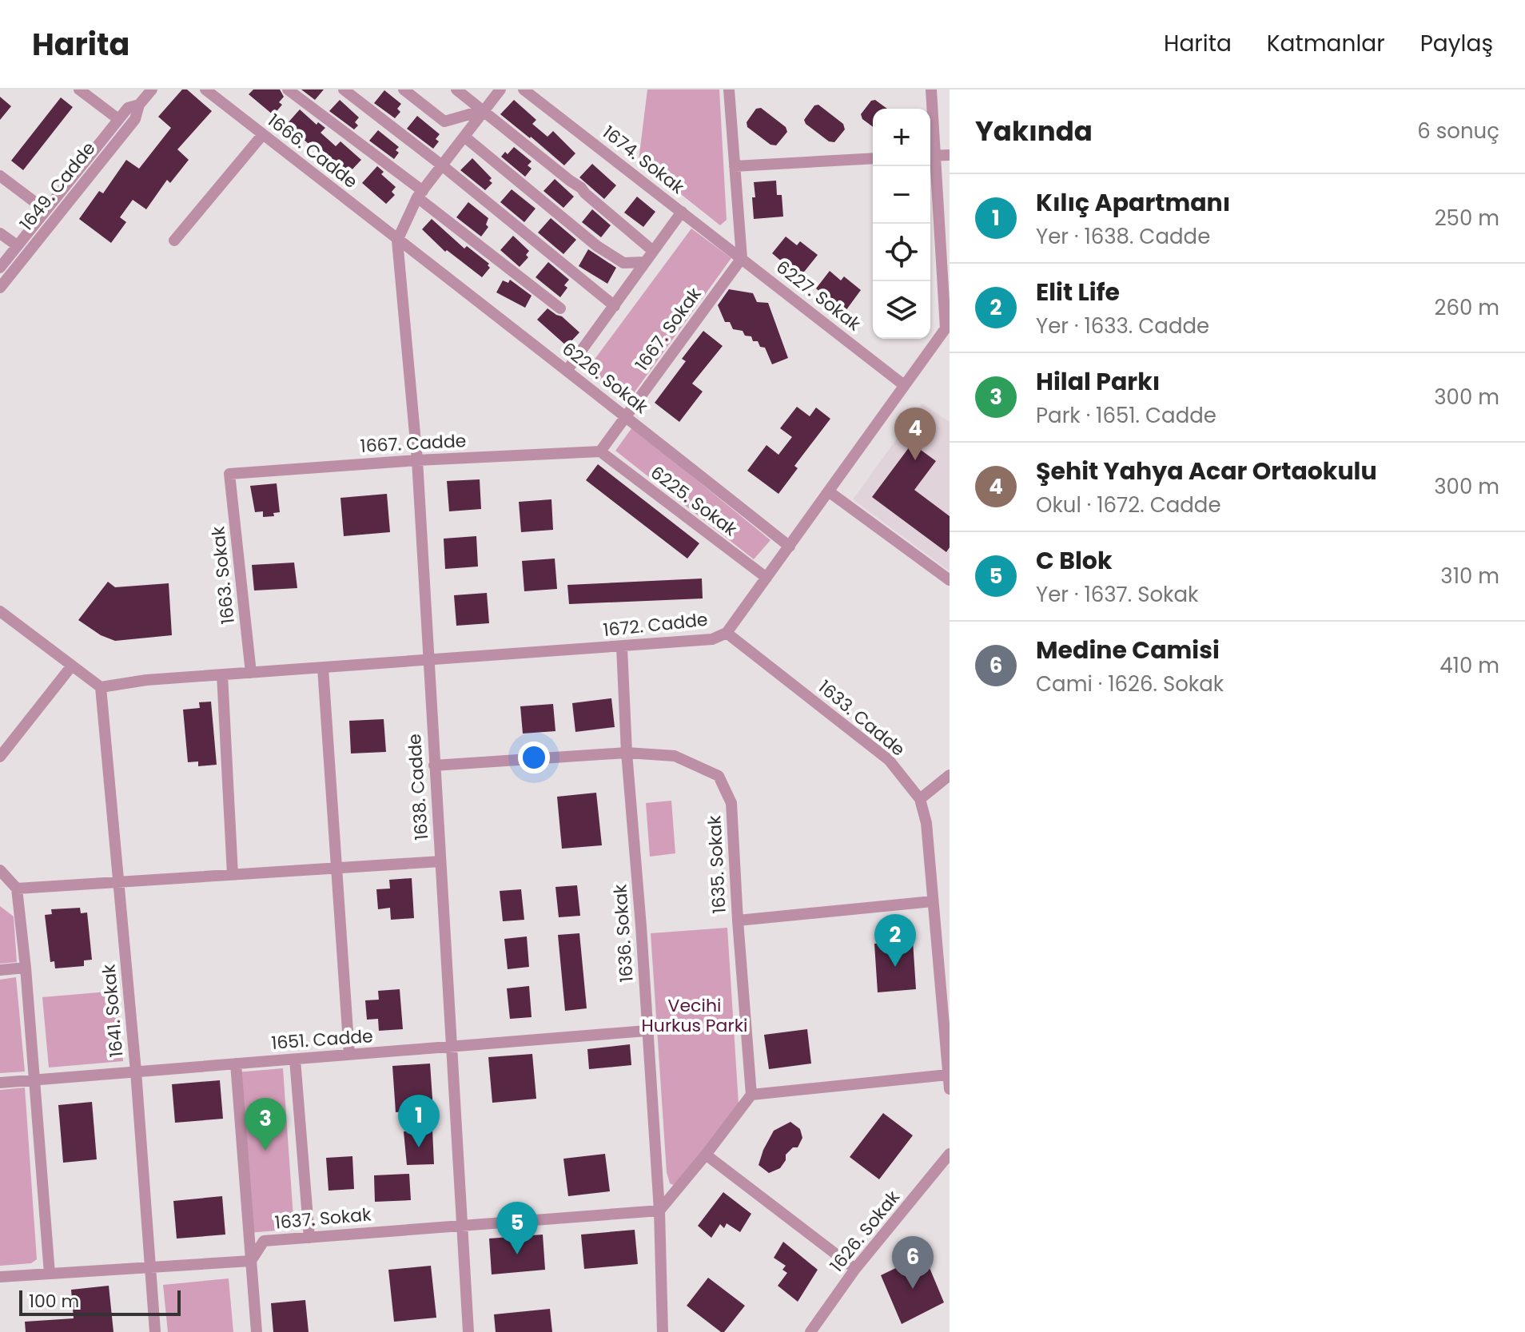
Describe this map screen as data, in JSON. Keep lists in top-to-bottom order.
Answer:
{
  "streets": {
    "street": [
      "1666. Cadde",
      "1674. Sokak",
      "1649. Cadde",
      "6227. Sokak",
      "1667. Sokak",
      "6226. Sokak",
      "1667. Cadde",
      "6225. Sokak",
      "1663. Sokak",
      "1672. Cadde",
      "1633. Cadde",
      "1638. Cadde",
      "1635. Sokak",
      "1636. Sokak",
      "1641. Sokak",
      "1651. Cadde",
      "1637. Sokak",
      "1626. Sokak"
    ]
  },
  "crossings": [
    ["1666. Cadde", "6226. Sokak"],
    ["1666. Cadde", "1638. Cadde"],
    ["1674. Sokak", "6227. Sokak"],
    ["1674. Sokak", "1667. Sokak"],
    ["6227. Sokak", "1667. Sokak"],
    ["6227. Sokak", "1672. Cadde"],
    ["1667. Sokak", "6226. Sokak"],
    ["1667. Sokak", "1667. Cadde"],
    ["1667. Sokak", "6225. Sokak"],
    ["6226. Sokak", "1672. Cadde"],
    ["6226. Sokak", "1638. Cadde"],
    ["1667. Cadde", "6225. Sokak"],
    ["1667. Cadde", "1663. Sokak"],
    ["1667. Cadde", "1638. Cadde"],
    ["6225. Sokak", "1672. Cadde"],
    ["1663. Sokak", "1672. Cadde"],
    ["1672. Cadde", "1633. Cadde"],
    ["1672. Cadde", "1638. Cadde"],
    ["1672. Cadde", "1636. Sokak"],
    ["1672. Cadde", "1641. Sokak"],
    ["1638. Cadde", "1635. Sokak"],
    ["1638. Cadde", "1651. Cadde"],
    ["1638. Cadde", "1637. Sokak"],
    ["1635. Sokak", "1636. Sokak"],
    ["1636. Sokak", "1651. Cadde"],
    ["1636. Sokak", "1637. Sokak"],
    ["1641. Sokak", "1651. Cadde"]
  ],
  "parks": ["Vecihi Hurkus Parki"],
  "scale_bar": "100 m",
  "page": {
    "header": "Harita",
    "nav": ["Harita", "Katmanlar", "Paylaş"],
    "heading": ["Yakında", "6 sonuç"],
    "map_buttons": ["+", "−"],
    "list": [
      {
        "mark": "1",
        "name": "Kılıç Apartmanı",
        "note": "Yer · 1638. Cadde",
        "value": "250 m"
      },
      {
        "mark": "2",
        "name": "Elit Life",
        "note": "Yer · 1633. Cadde",
        "value": "260 m"
      },
      {
        "mark": "3",
        "name": "Hilal Parkı",
        "note": "Park · 1651. Cadde",
        "value": "300 m"
      },
      {
        "mark": "4",
        "name": "Şehit Yahya Acar Ortaokulu",
        "note": "Okul · 1672. Cadde",
        "value": "300 m"
      },
      {
        "mark": "5",
        "name": "C Blok",
        "note": "Yer · 1637. Sokak",
        "value": "310 m"
      },
      {
        "mark": "6",
        "name": "Medine Camisi",
        "note": "Cami · 1626. Sokak",
        "value": "410 m"
      }
    ],
    "pins": [
      "4",
      "2",
      "1",
      "3",
      "5",
      "6"
    ],
    "scale": "100 m"
  }
}
